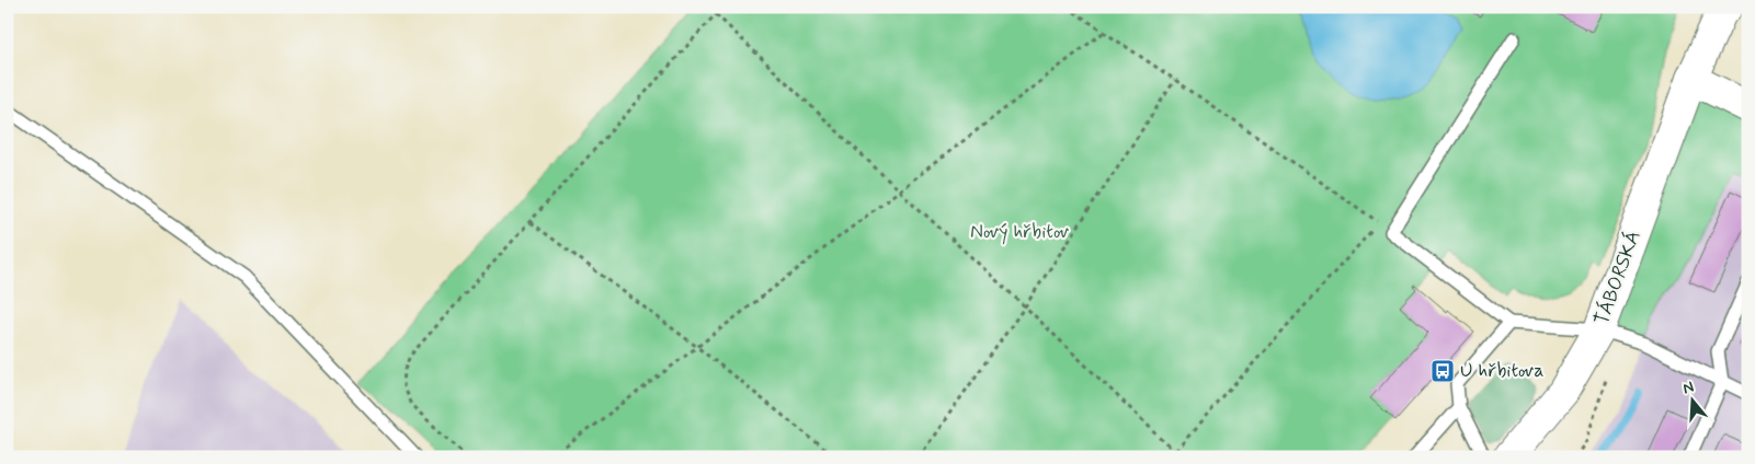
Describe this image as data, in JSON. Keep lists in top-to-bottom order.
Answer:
{
  "streets": {
    "street": ["TÁBORSKÁ"]
  },
  "parks": ["Nový hřbitov"],
  "places": {
    "bus stop": ["U hřbitova"]
  },
  "north": "top"
}
